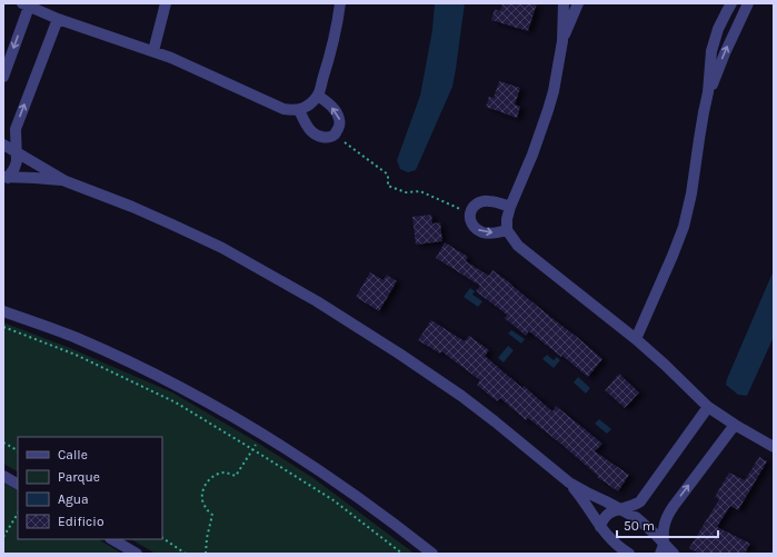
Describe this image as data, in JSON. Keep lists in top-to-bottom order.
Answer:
{
  "legend": [
    "Calle",
    "Parque",
    "Agua",
    "Edificio"
  ],
  "scale_bar": "50 m"
}
